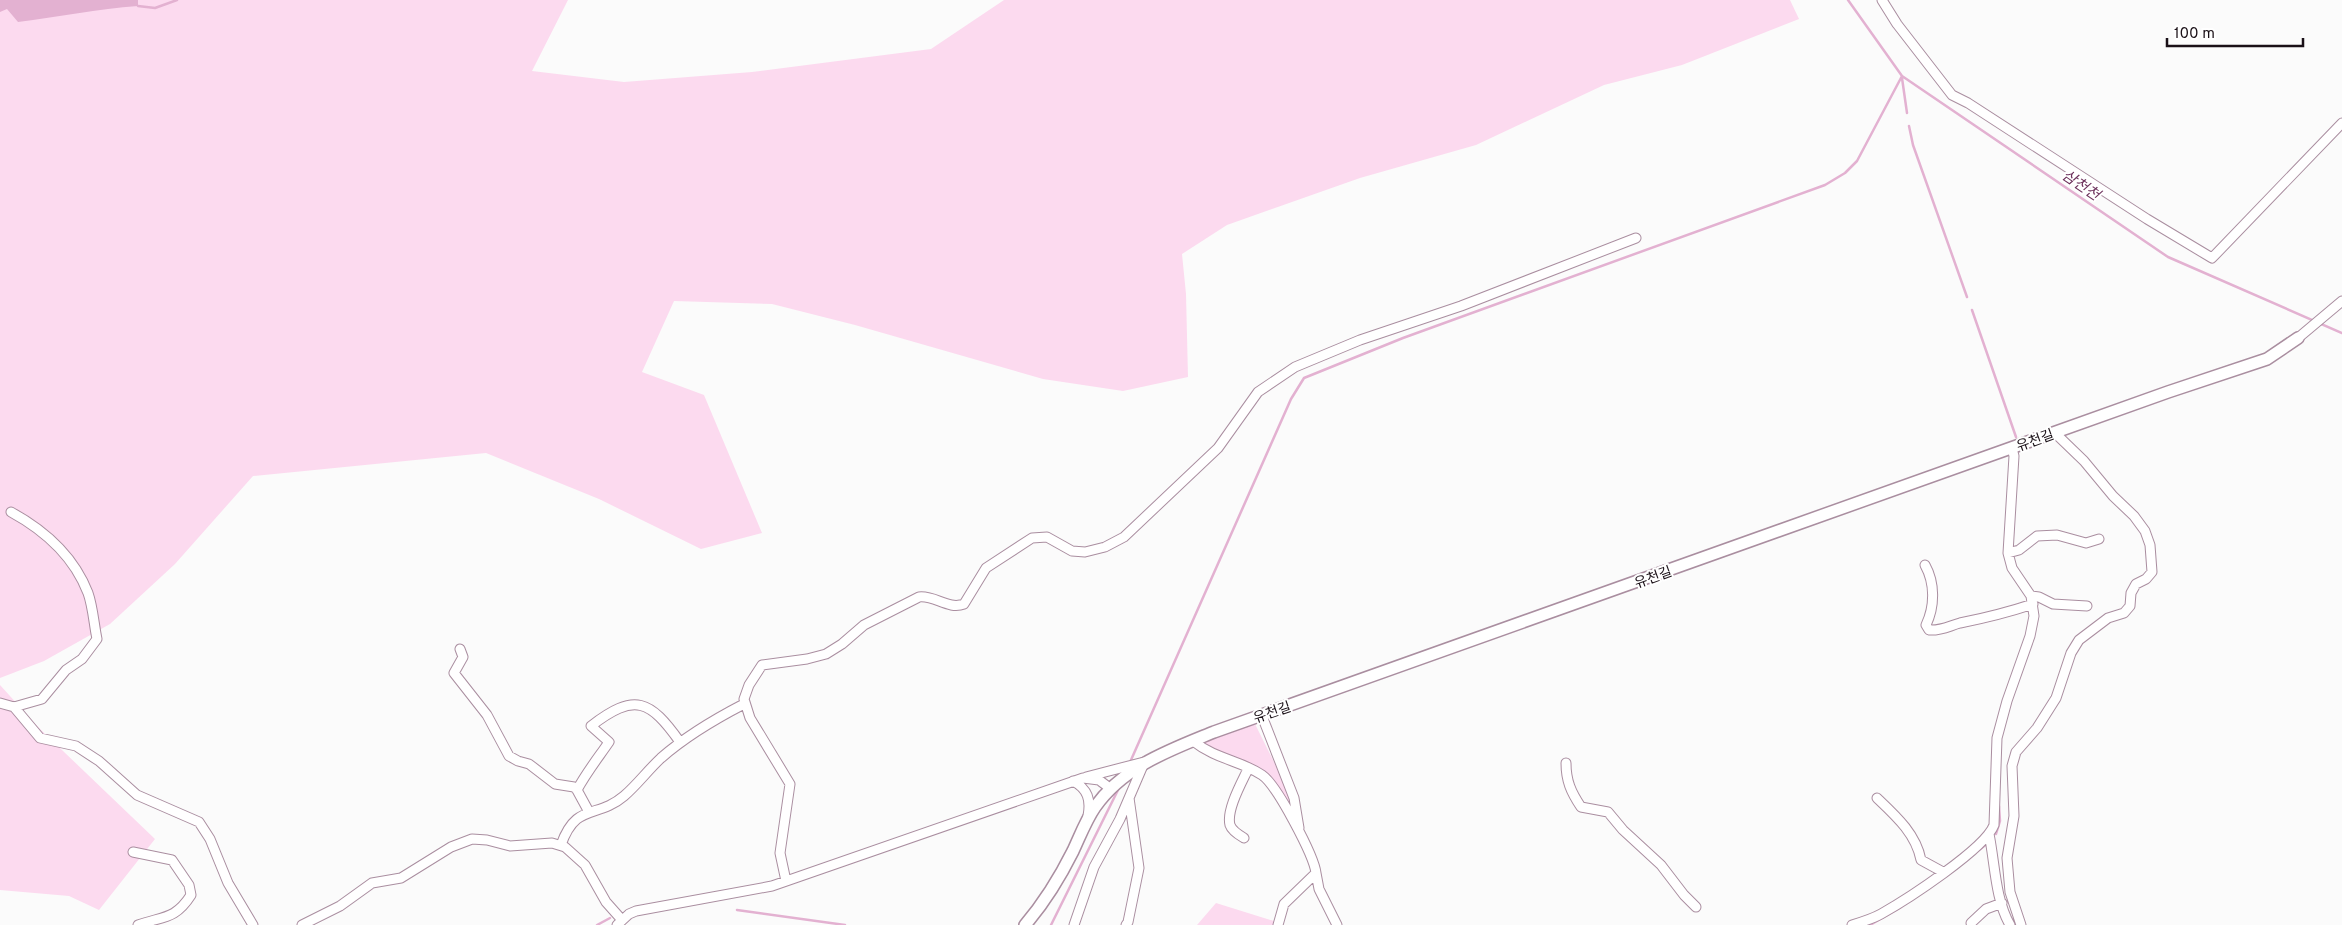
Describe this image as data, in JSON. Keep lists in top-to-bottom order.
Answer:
{
  "streets": {
    "street": ["유천길"]
  },
  "water": ["삼천천"],
  "scale_bar": "100 m"
}
